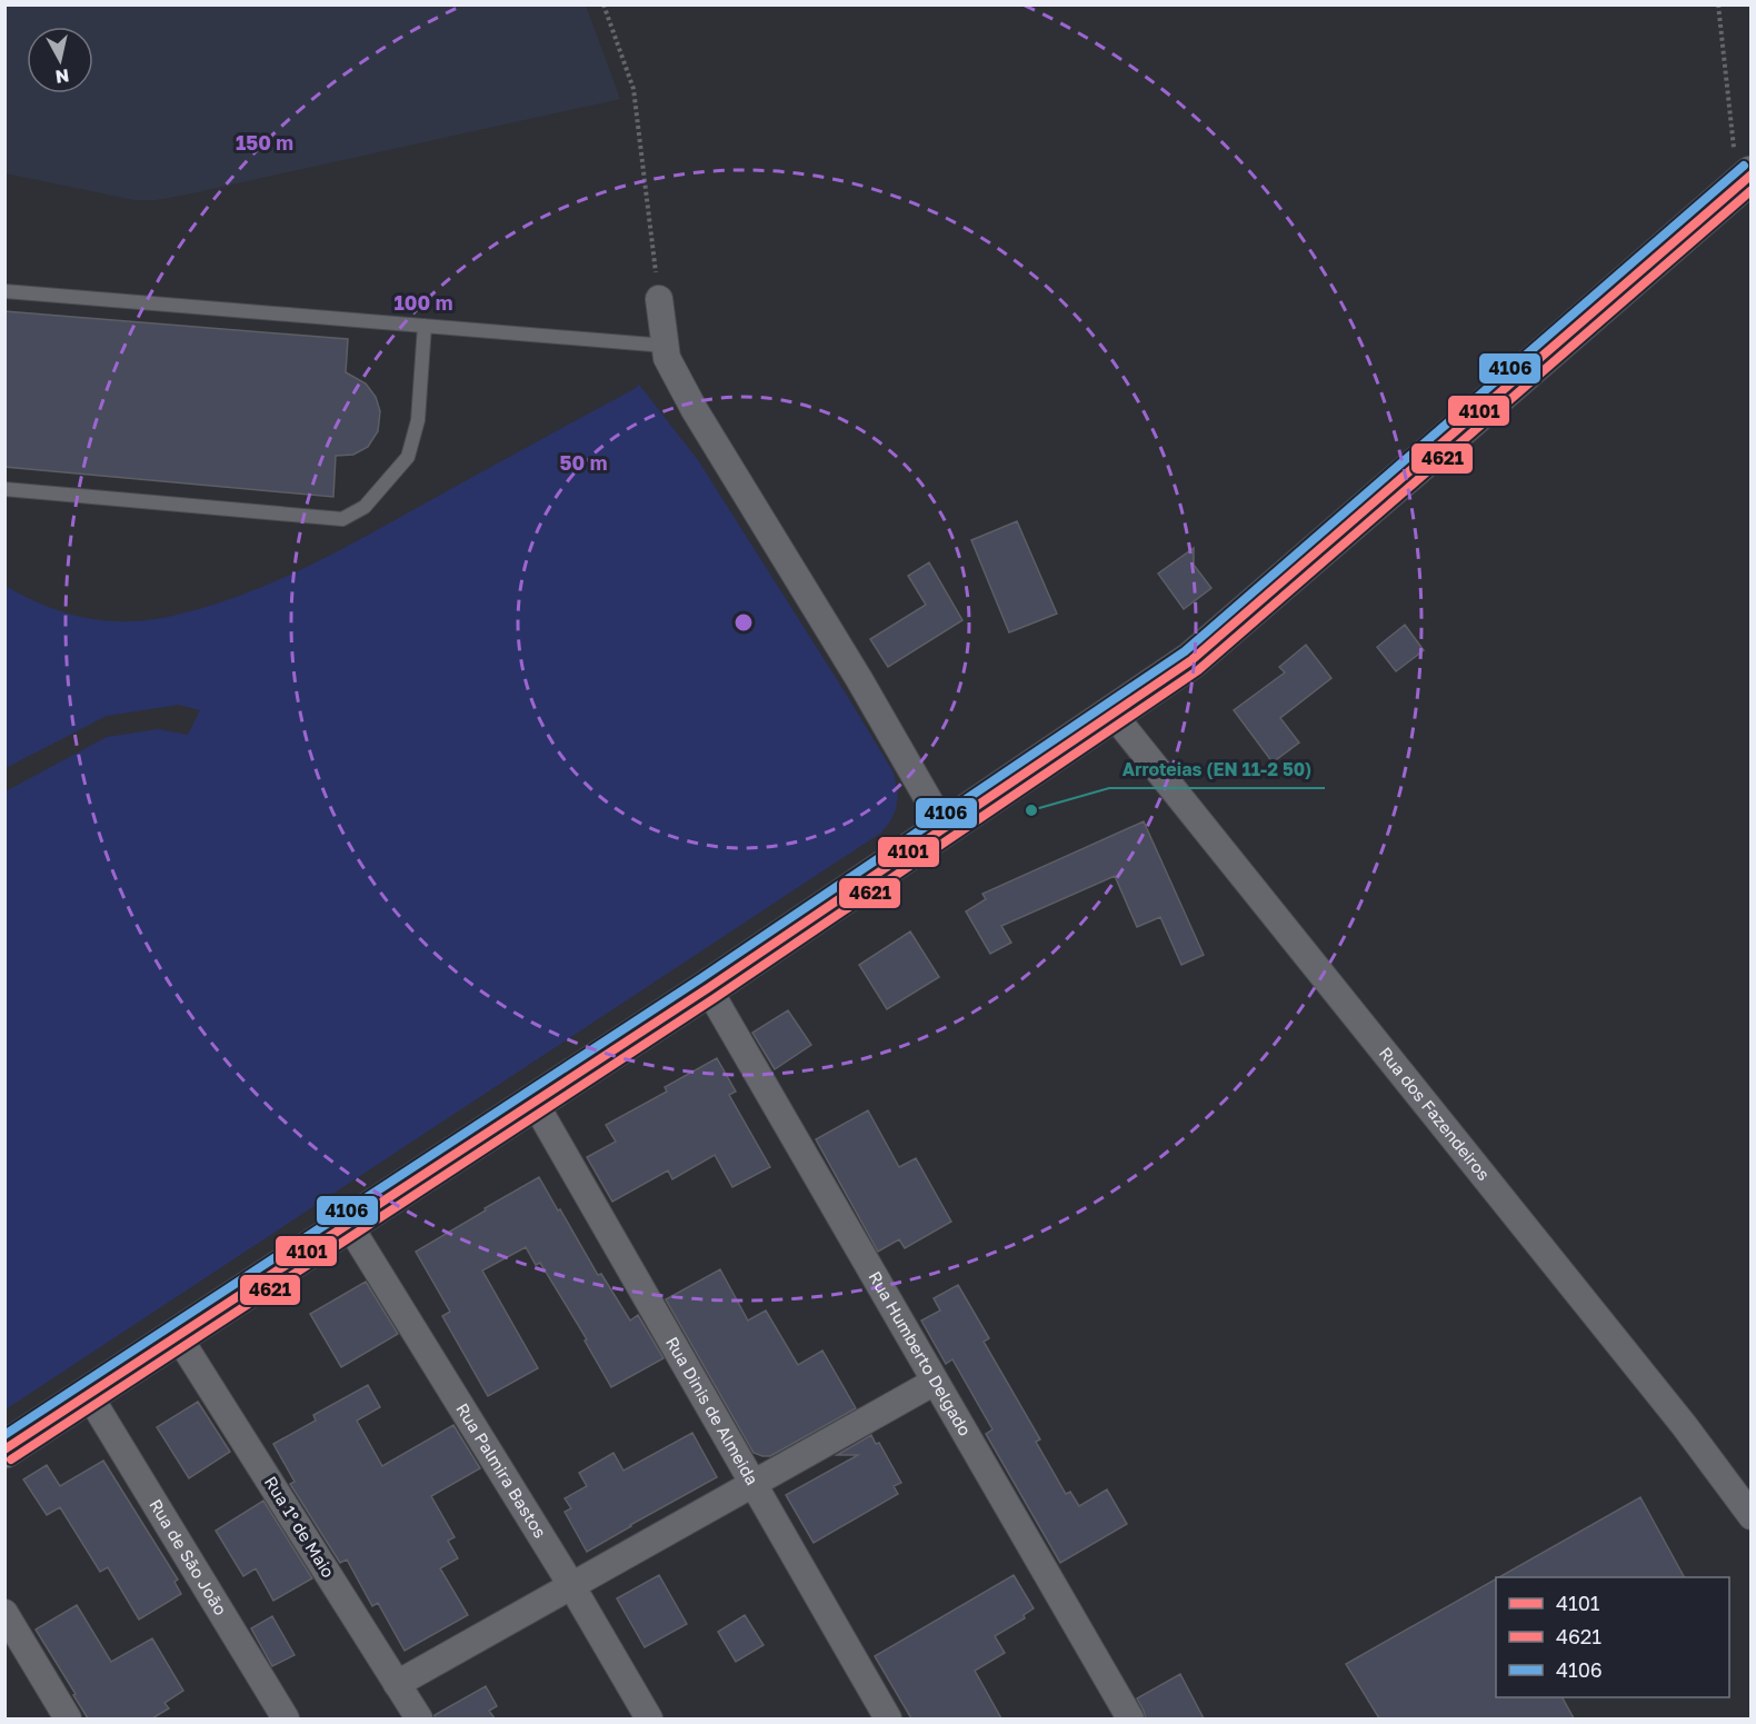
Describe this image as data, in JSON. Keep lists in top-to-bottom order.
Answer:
{
  "streets": {
    "street": [
      "Rua dos Fazendeiros",
      "Rua Humberto Delgado",
      "Rua Dinis de Almeida",
      "Rua Palmira Bastos",
      "Rua 1º de Maio",
      "Rua de São João"
    ]
  },
  "places": ["Arroteias (EN 11-2 50)"],
  "lines": ["transit line 4106", "transit line 4101", "transit line 4621"],
  "legend": ["4101", "4621", "4106"],
  "north": "bottom",
  "rings": ["150 m", "100 m", "50 m"]
}
